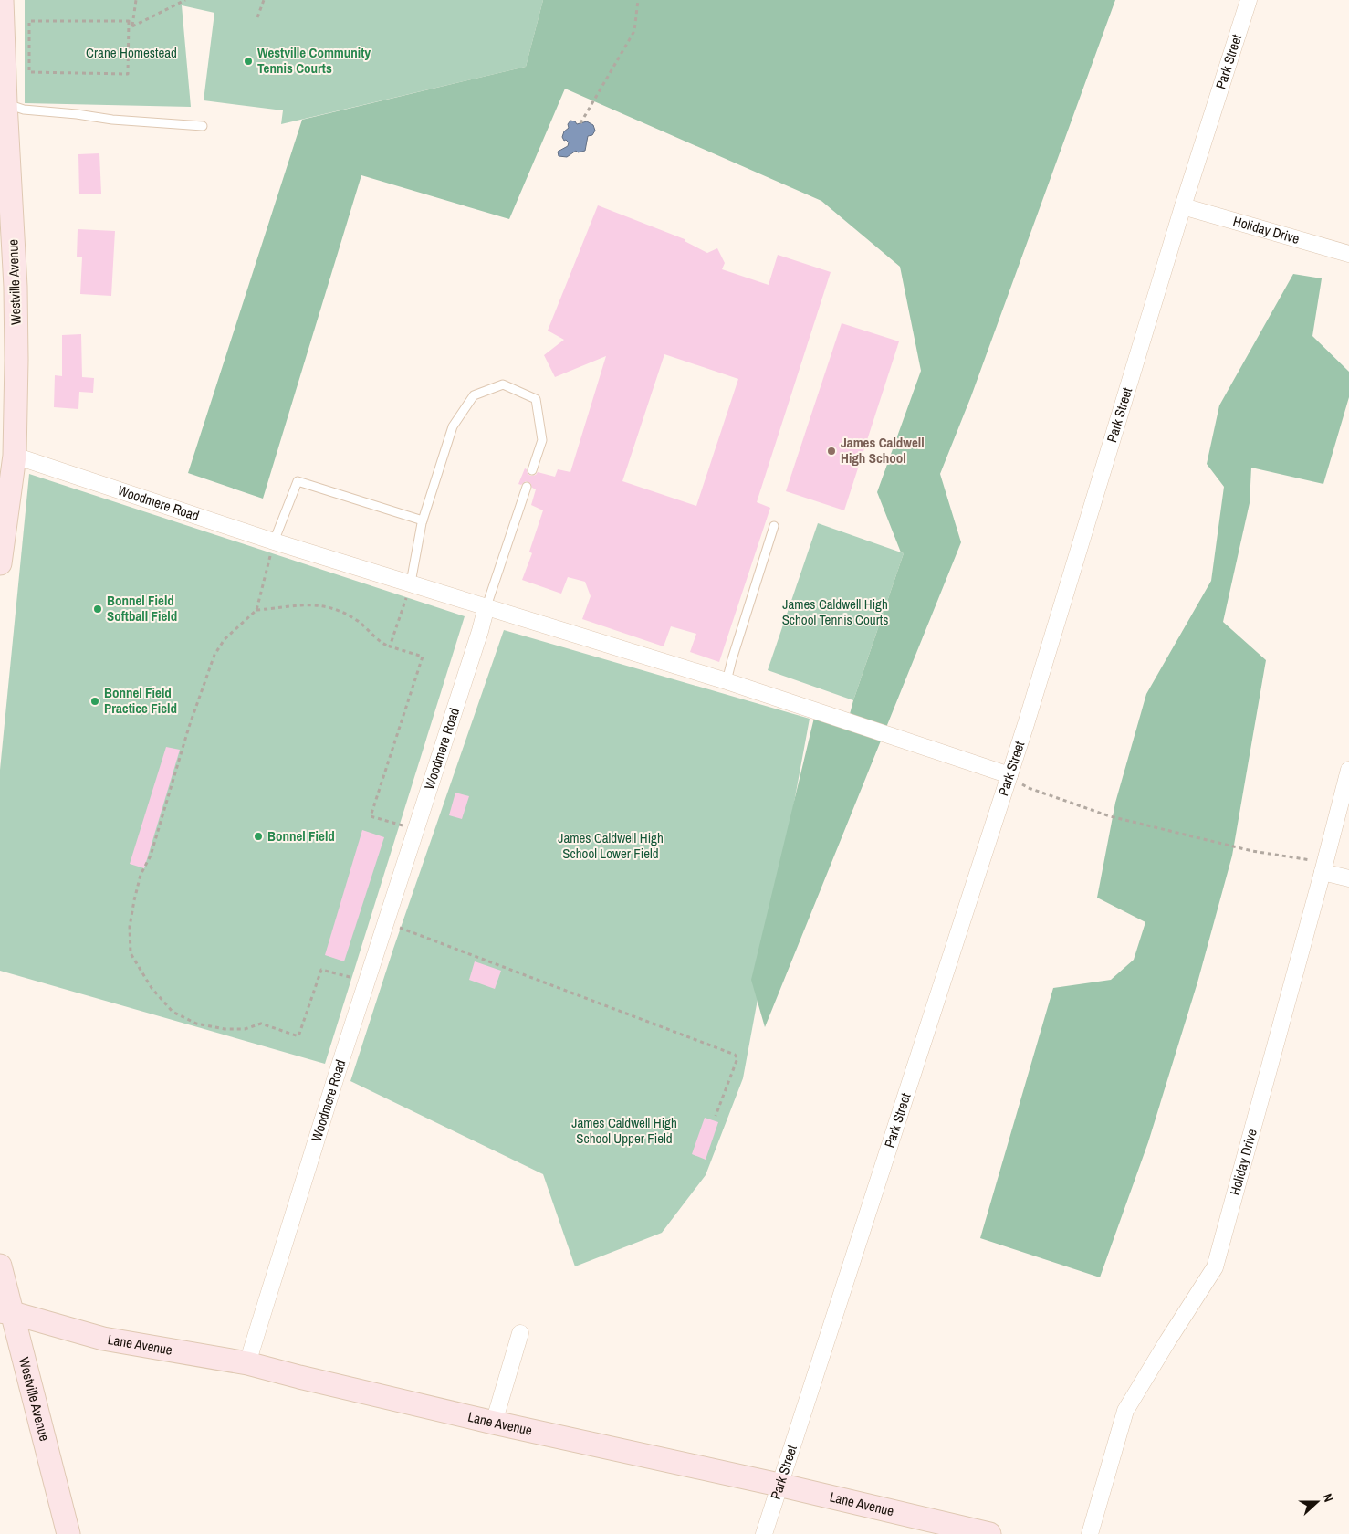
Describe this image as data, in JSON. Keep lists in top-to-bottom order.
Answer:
{
  "streets": {
    "street": [
      "Park Street",
      "Holiday Drive",
      "Westville Avenue",
      "Woodmere Road",
      "Lane Avenue"
    ]
  },
  "crossings": [
    ["Park Street", "Holiday Drive"],
    ["Park Street", "Lane Avenue"],
    ["Westville Avenue", "Woodmere Road"],
    ["Westville Avenue", "Lane Avenue"],
    ["Woodmere Road", "Lane Avenue"]
  ],
  "parks": [
    "Crane Homestead",
    "James Caldwell High School Tennis Courts",
    "James Caldwell High School Lower Field",
    "James Caldwell High School Upper Field"
  ],
  "places": [
    "Westville Community Tennis Courts",
    "James Caldwell High School",
    "Bonnel Field Softball Field",
    "Bonnel Field Practice Field",
    "Bonnel Field"
  ],
  "north": "right"
}
